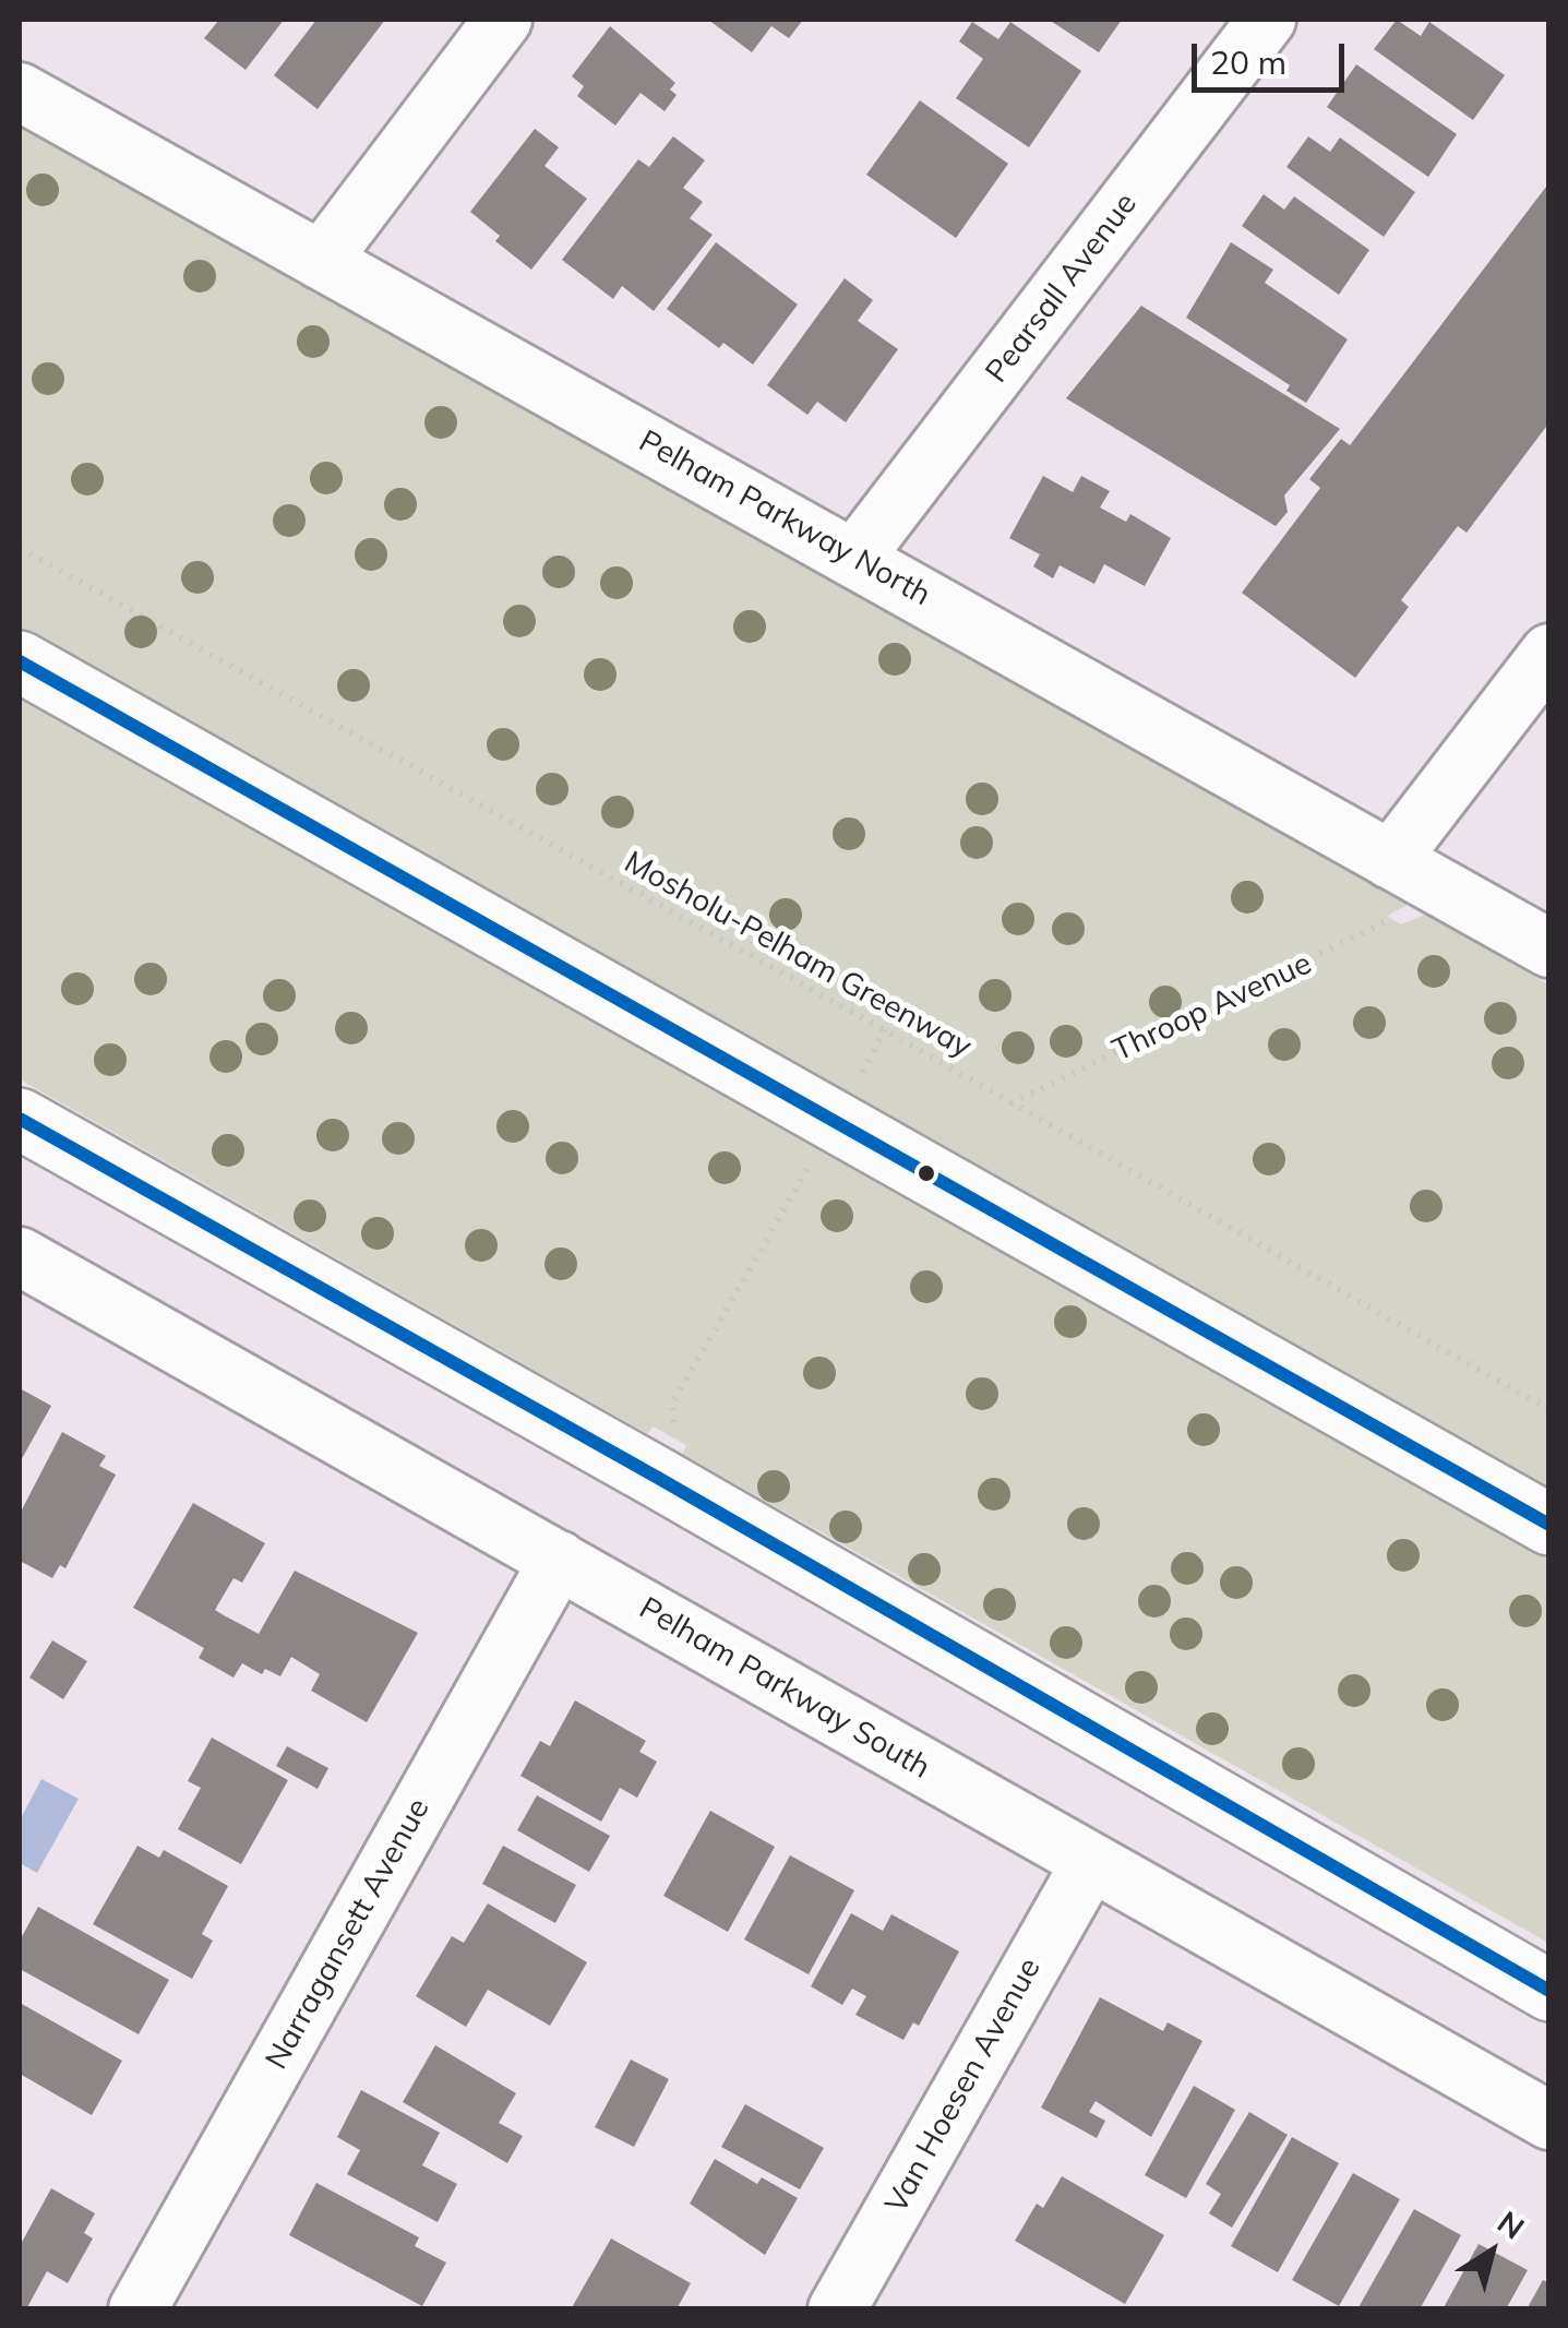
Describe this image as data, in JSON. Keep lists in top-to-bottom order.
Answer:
{
  "streets": {
    "street": [
      "Pearsall Avenue",
      "Pelham Parkway North",
      "Pelham Parkway South",
      "Narragansett Avenue",
      "Van Hoesen Avenue"
    ],
    "path": ["Mosholu-Pelham Greenway", "Throop Avenue"]
  },
  "crossings": [
    ["Pearsall Avenue", "Pelham Parkway North"],
    ["Mosholu-Pelham Greenway", "Throop Avenue"],
    ["Pelham Parkway South", "Narragansett Avenue"],
    ["Pelham Parkway South", "Van Hoesen Avenue"]
  ],
  "scale_bar": "20 m",
  "north": "top right"
}
